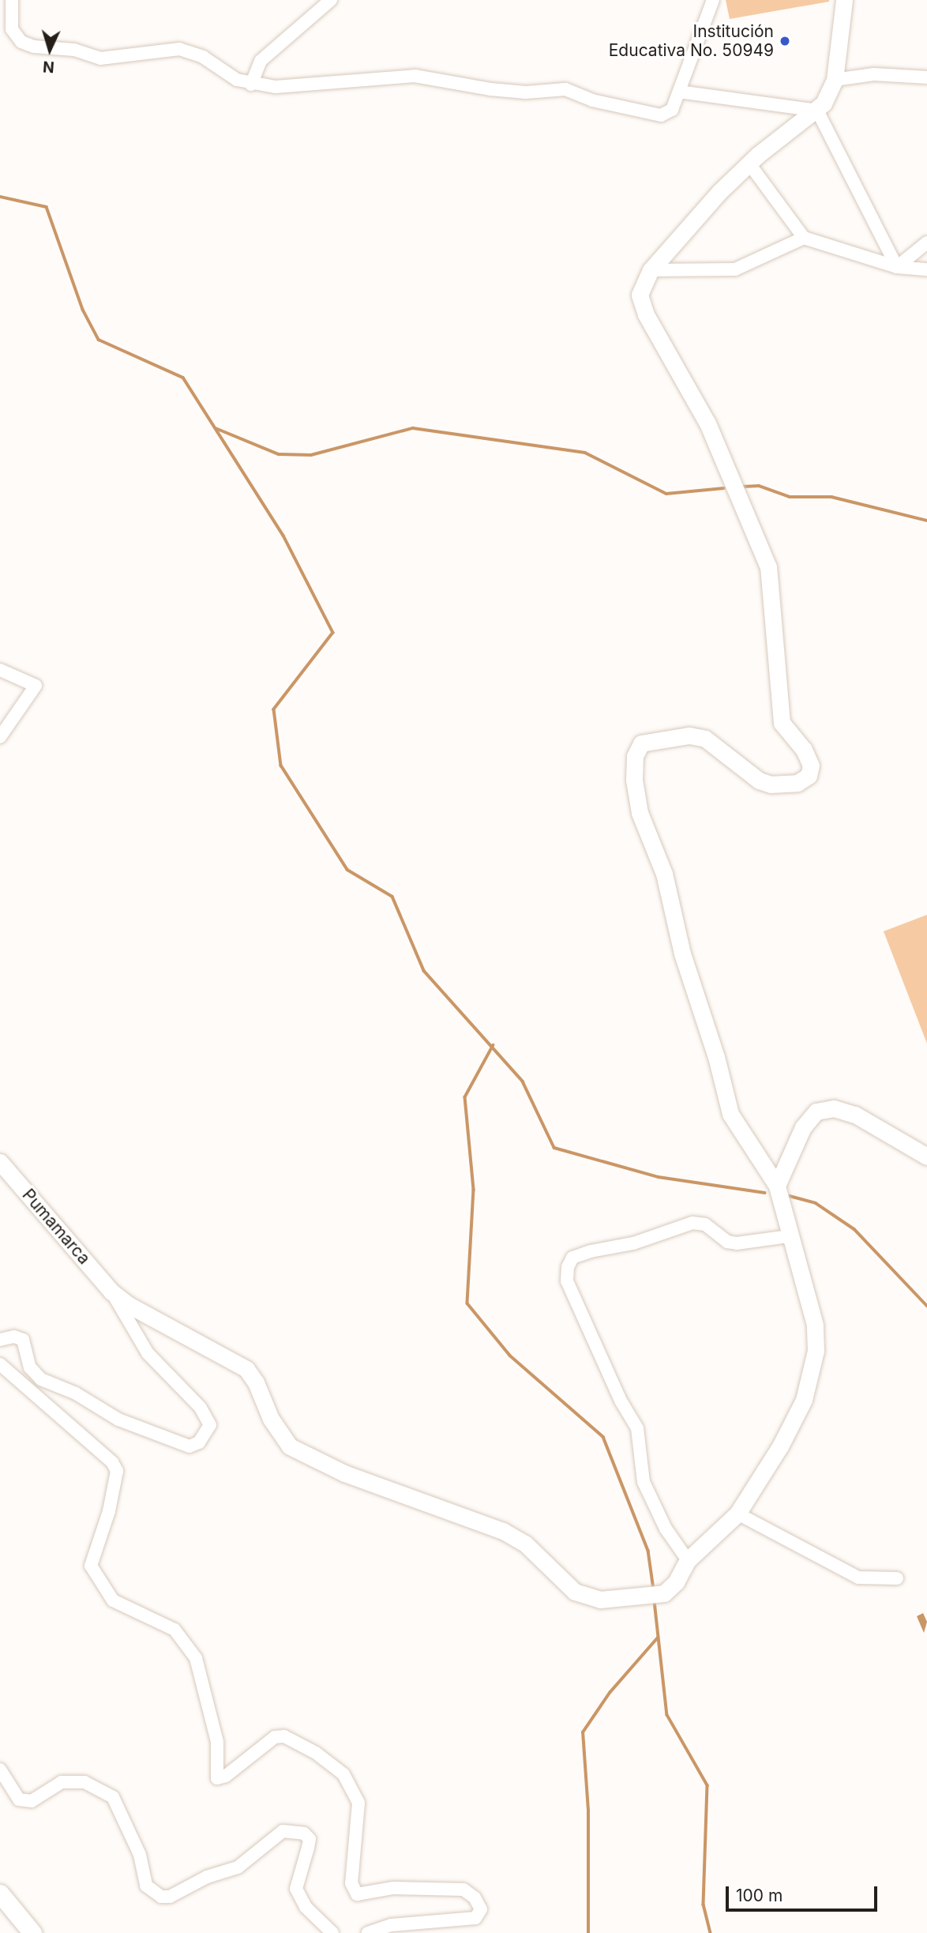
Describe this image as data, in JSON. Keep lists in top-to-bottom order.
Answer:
{
  "streets": {
    "main road": ["Pumamarca"]
  },
  "places": ["Institución Educativa No. 50949"],
  "scale_bar": "100 m",
  "north": "bottom"
}
